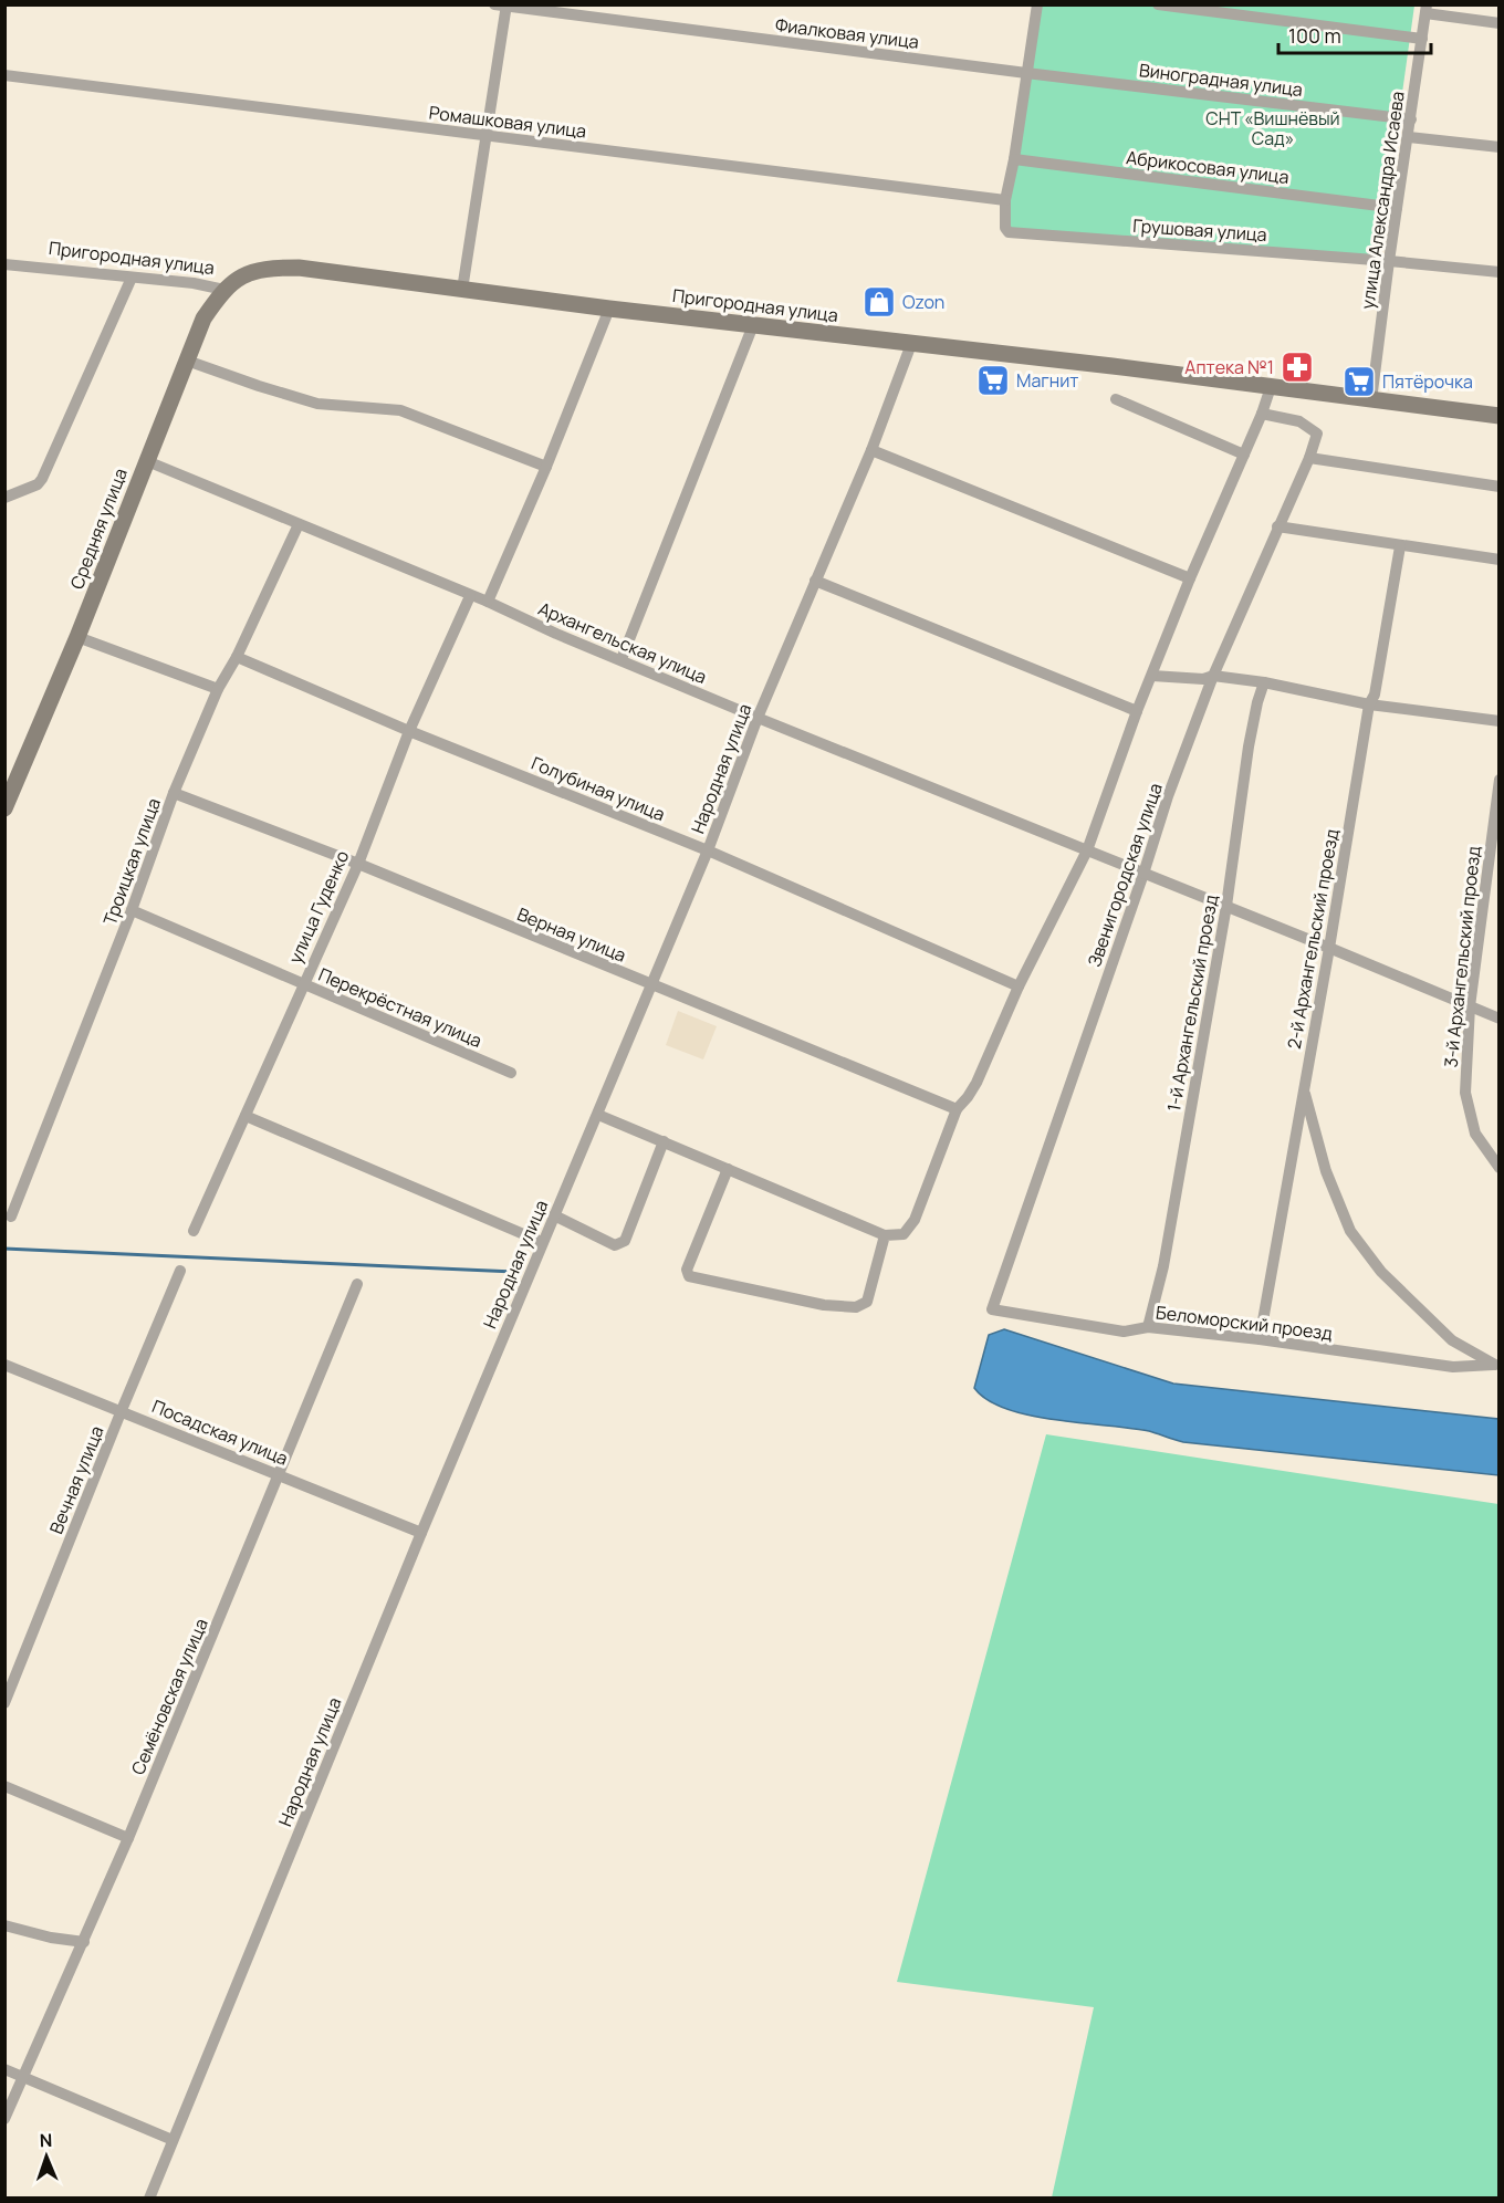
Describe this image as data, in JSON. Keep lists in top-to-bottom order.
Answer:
{
  "streets": {
    "street": [
      "Фиалковая улица",
      "Виноградная улица",
      "Ромашковая улица",
      "Абрикосовая улица",
      "улица Александра Исаева",
      "Грушовая улица",
      "Пригородная улица",
      "Средняя улица",
      "Архангельская улица",
      "Народная улица",
      "Голубиная улица",
      "Троицкая улица",
      "Звенигородская улица",
      "улица Гуденко",
      "Верная улица",
      "2-й Архангельский проезд",
      "3-й Архангельский проезд",
      "1-й Архангельский проезд",
      "Перекрёстная улица",
      "Беломорский проезд",
      "Посадская улица",
      "Вечная улица",
      "Семёновская улица"
    ]
  },
  "crossings": [
    ["Фиалковая улица", "Виноградная улица"],
    ["Фиалковая улица", "Ромашковая улица"],
    ["Фиалковая улица", "Пригородная улица"],
    ["Виноградная улица", "улица Александра Исаева"],
    ["Ромашковая улица", "Грушовая улица"],
    ["Абрикосовая улица", "улица Александра Исаева"],
    ["улица Александра Исаева", "Грушовая улица"],
    ["улица Александра Исаева", "Пригородная улица"],
    ["Пригородная улица", "Средняя улица"],
    ["Пригородная улица", "Народная улица"],
    ["Средняя улица", "Архангельская улица"],
    ["Архангельская улица", "Народная улица"],
    ["Архангельская улица", "Троицкая улица"],
    ["Архангельская улица", "Звенигородская улица"],
    ["Архангельская улица", "улица Гуденко"],
    ["Народная улица", "Голубиная улица"],
    ["Народная улица", "Верная улица"],
    ["Народная улица", "Посадская улица"],
    ["Голубиная улица", "Троицкая улица"],
    ["Голубиная улица", "улица Гуденко"],
    ["Троицкая улица", "Верная улица"],
    ["Троицкая улица", "Перекрёстная улица"],
    ["Звенигородская улица", "Беломорский проезд"],
    ["улица Гуденко", "Верная улица"],
    ["улица Гуденко", "Перекрёстная улица"],
    ["2-й Архангельский проезд", "Беломорский проезд"],
    ["1-й Архангельский проезд", "Беломорский проезд"],
    ["Посадская улица", "Вечная улица"],
    ["Посадская улица", "Семёновская улица"]
  ],
  "parks": ["СНТ «Вишнёвый Cад»"],
  "places": {
    "shop": ["Ozon"],
    "pharmacy": ["Аптека №1"],
    "supermarket": ["Магнит", "Пятёрочка"]
  },
  "scale_bar": "100 m",
  "north": "top"
}
